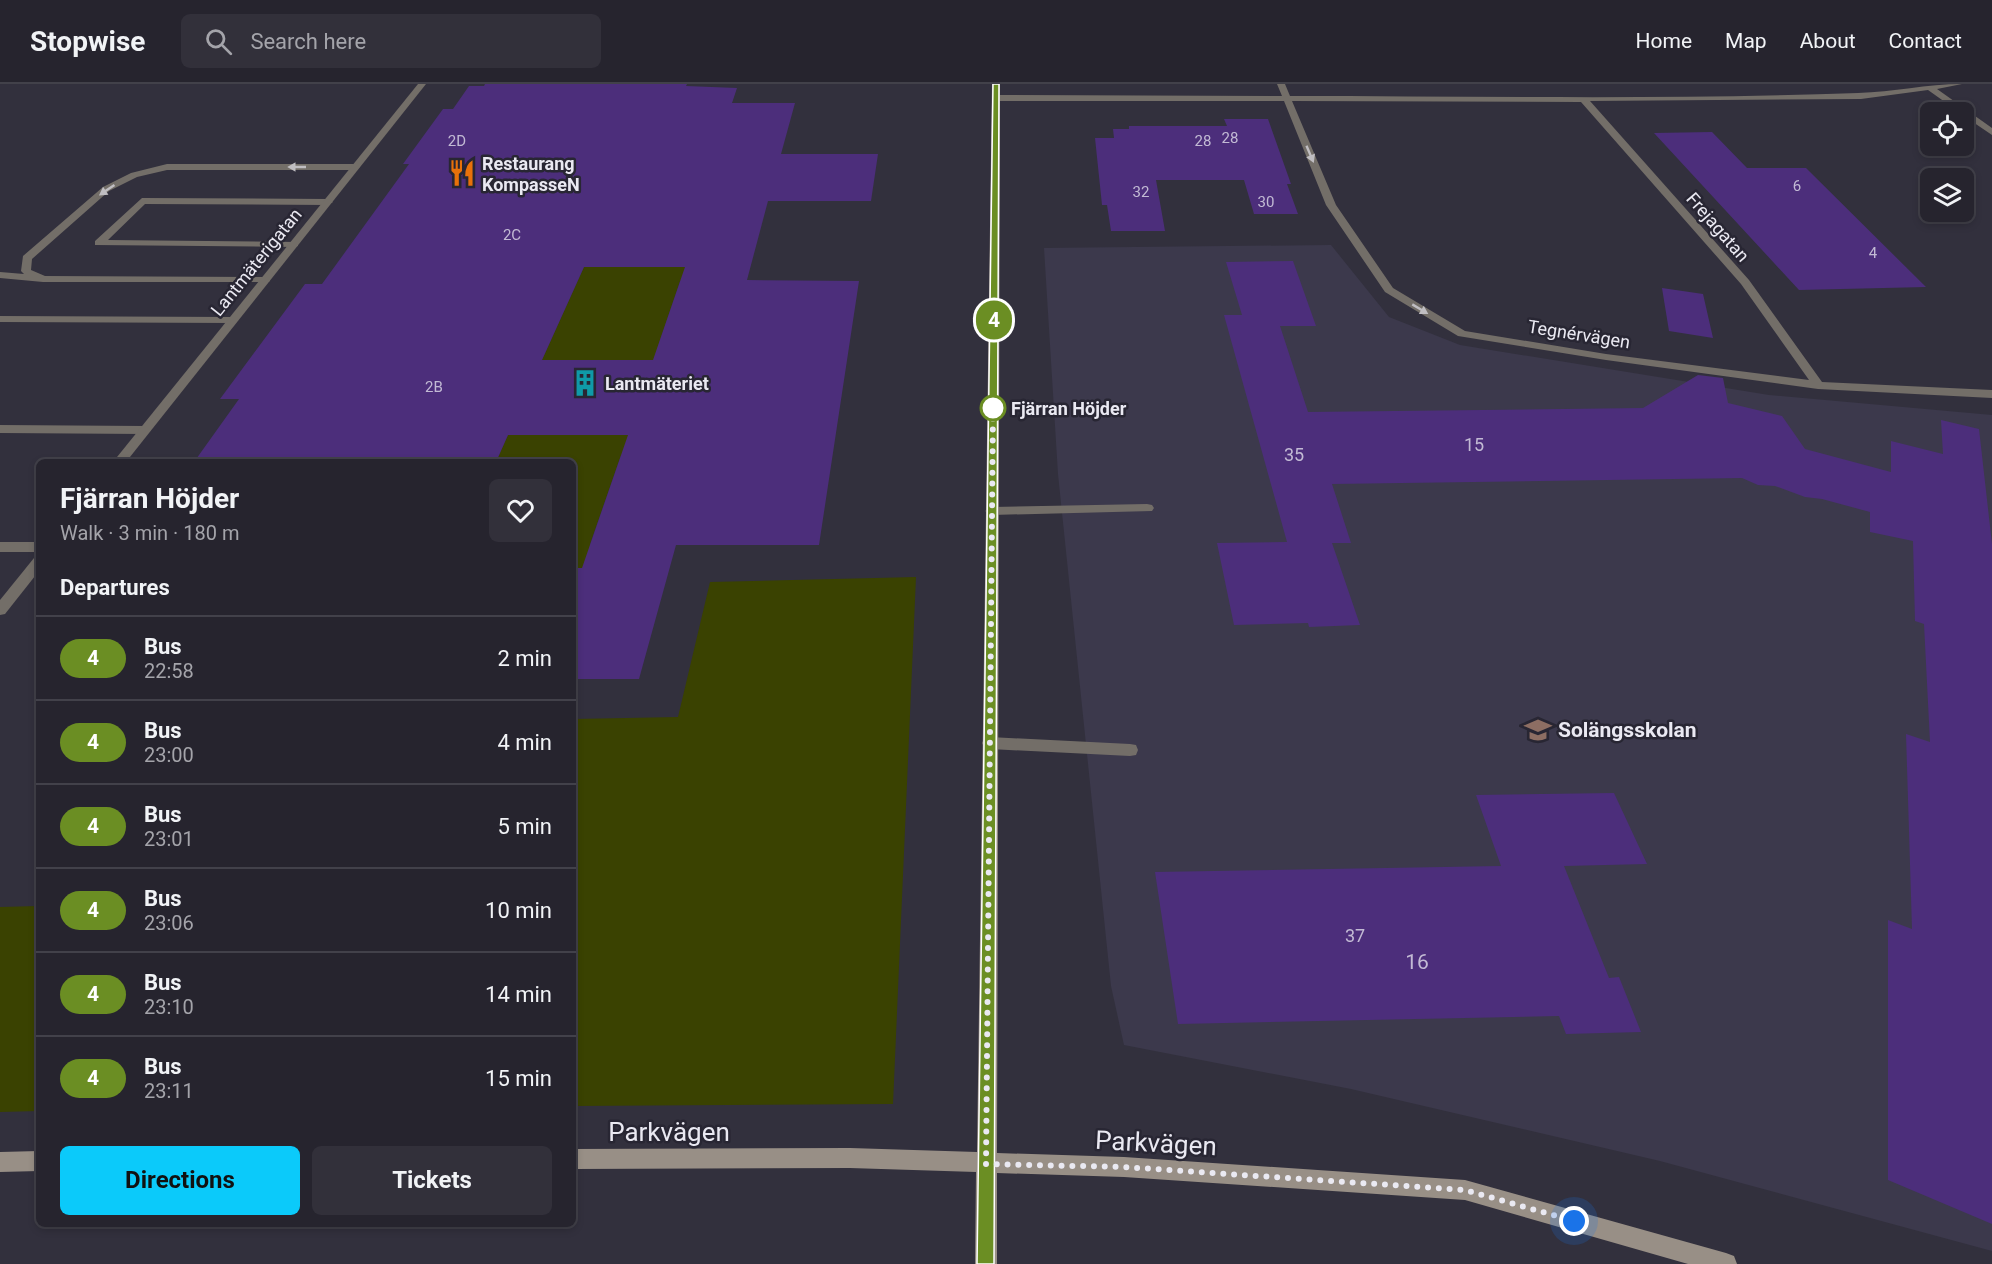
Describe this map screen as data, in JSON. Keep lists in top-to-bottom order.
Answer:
{
  "streets": {
    "street": [
      "Frejagatan",
      "Lantmäterigatan",
      "Tegnérvägen",
      "Parkvägen"
    ]
  },
  "crossings": [
    ["Frejagatan", "Tegnérvägen"]
  ],
  "one_way": ["Tegnérvägen"],
  "places": {
    "restaurant": ["Restaurang KompasseN"],
    "building": ["Lantmäteriet"],
    "other": ["Fjärran Höjder"],
    "school or university": ["Solängsskolan"]
  },
  "lines": ["bus line 4"],
  "house_numbers": [
    "28",
    "2D",
    "28",
    "6",
    "32",
    "30",
    "2C",
    "4",
    "2B",
    "15",
    "35",
    "37",
    "16"
  ],
  "page": {
    "header": "Stopwise",
    "search": "Search here",
    "nav": [
      "Home",
      "Map",
      "About",
      "Contact"
    ],
    "on_map": "4",
    "heading": [
      ["Fjärran Höjder", "Walk · 3 min · 180 m"],
      "Departures"
    ],
    "list": [
      {
        "mark": "4",
        "name": "Bus",
        "note": "22:58",
        "value": "2 min"
      },
      {
        "mark": "4",
        "name": "Bus",
        "note": "23:00",
        "value": "4 min"
      },
      {
        "mark": "4",
        "name": "Bus",
        "note": "23:01",
        "value": "5 min"
      },
      {
        "mark": "4",
        "name": "Bus",
        "note": "23:06",
        "value": "10 min"
      },
      {
        "mark": "4",
        "name": "Bus",
        "note": "23:10",
        "value": "14 min"
      },
      {
        "mark": "4",
        "name": "Bus",
        "note": "23:11",
        "value": "15 min"
      }
    ],
    "buttons": ["Directions", "Tickets"]
  }
}
